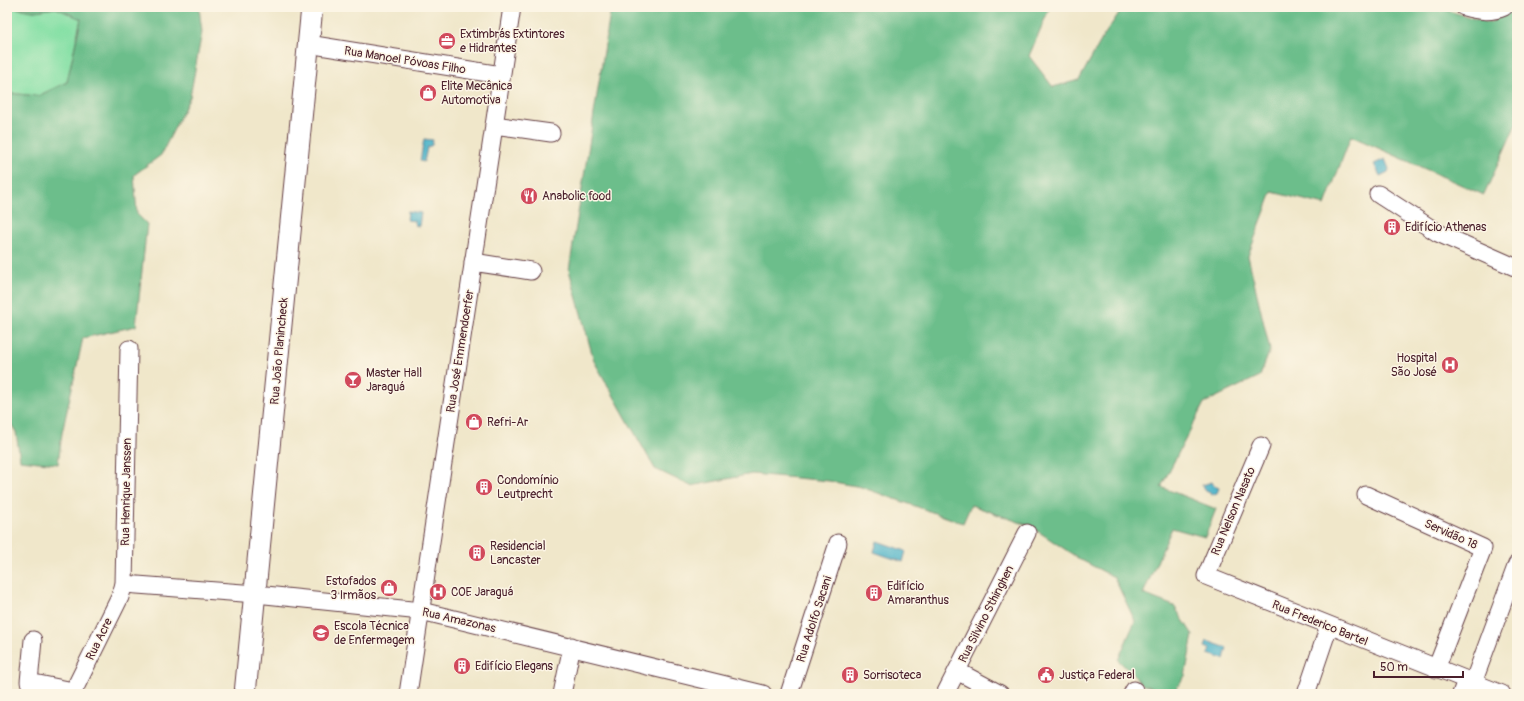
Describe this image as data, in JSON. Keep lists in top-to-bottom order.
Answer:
{
  "streets": {
    "main road": ["Rua João Planincheck"],
    "street": [
      "Rua Manoel Póvoas Filho",
      "Rua José Emmendoerfer",
      "Rua Henrique Janssen",
      "Rua Nelson Nasato",
      "Servidão 18",
      "Rua Silvino Sthinghen",
      "Rua Adolfo Sacani",
      "Rua Amazonas",
      "Rua Frederico Bartel",
      "Rua Acre"
    ]
  },
  "crossings": [
    ["Rua Manoel Póvoas Filho", "Rua João Planincheck"],
    ["Rua Manoel Póvoas Filho", "Rua José Emmendoerfer"],
    ["Rua João Planincheck", "Rua Amazonas"],
    ["Rua José Emmendoerfer", "Rua Amazonas"],
    ["Rua Henrique Janssen", "Rua Amazonas"],
    ["Rua Henrique Janssen", "Rua Acre"],
    ["Rua Nelson Nasato", "Rua Frederico Bartel"],
    ["Servidão 18", "Rua Frederico Bartel"],
    ["Rua Amazonas", "Rua Acre"]
  ],
  "places": {
    "office": ["Extimbrás Extintores e Hidrantes"],
    "shop": ["Elite Mecânica Automotiva", "Refri-Ar", "Estofados 3 Irmãos"],
    "restaurant": ["Anabolic food"],
    "building": [
      "Edifício Athenas",
      "Condomínio Leutprecht",
      "Residencial Lancaster",
      "Edifício Amaranthus",
      "Edifício Elegans",
      "Sorrisoteca"
    ],
    "hospital": ["Hospital São José", "COE Jaraguá"],
    "bar": ["Master Hall Jaraguá"],
    "school or university": ["Escola Técnica de Enfermagem"],
    "public building": ["Justiça Federal"]
  },
  "scale_bar": "50 m"
}
